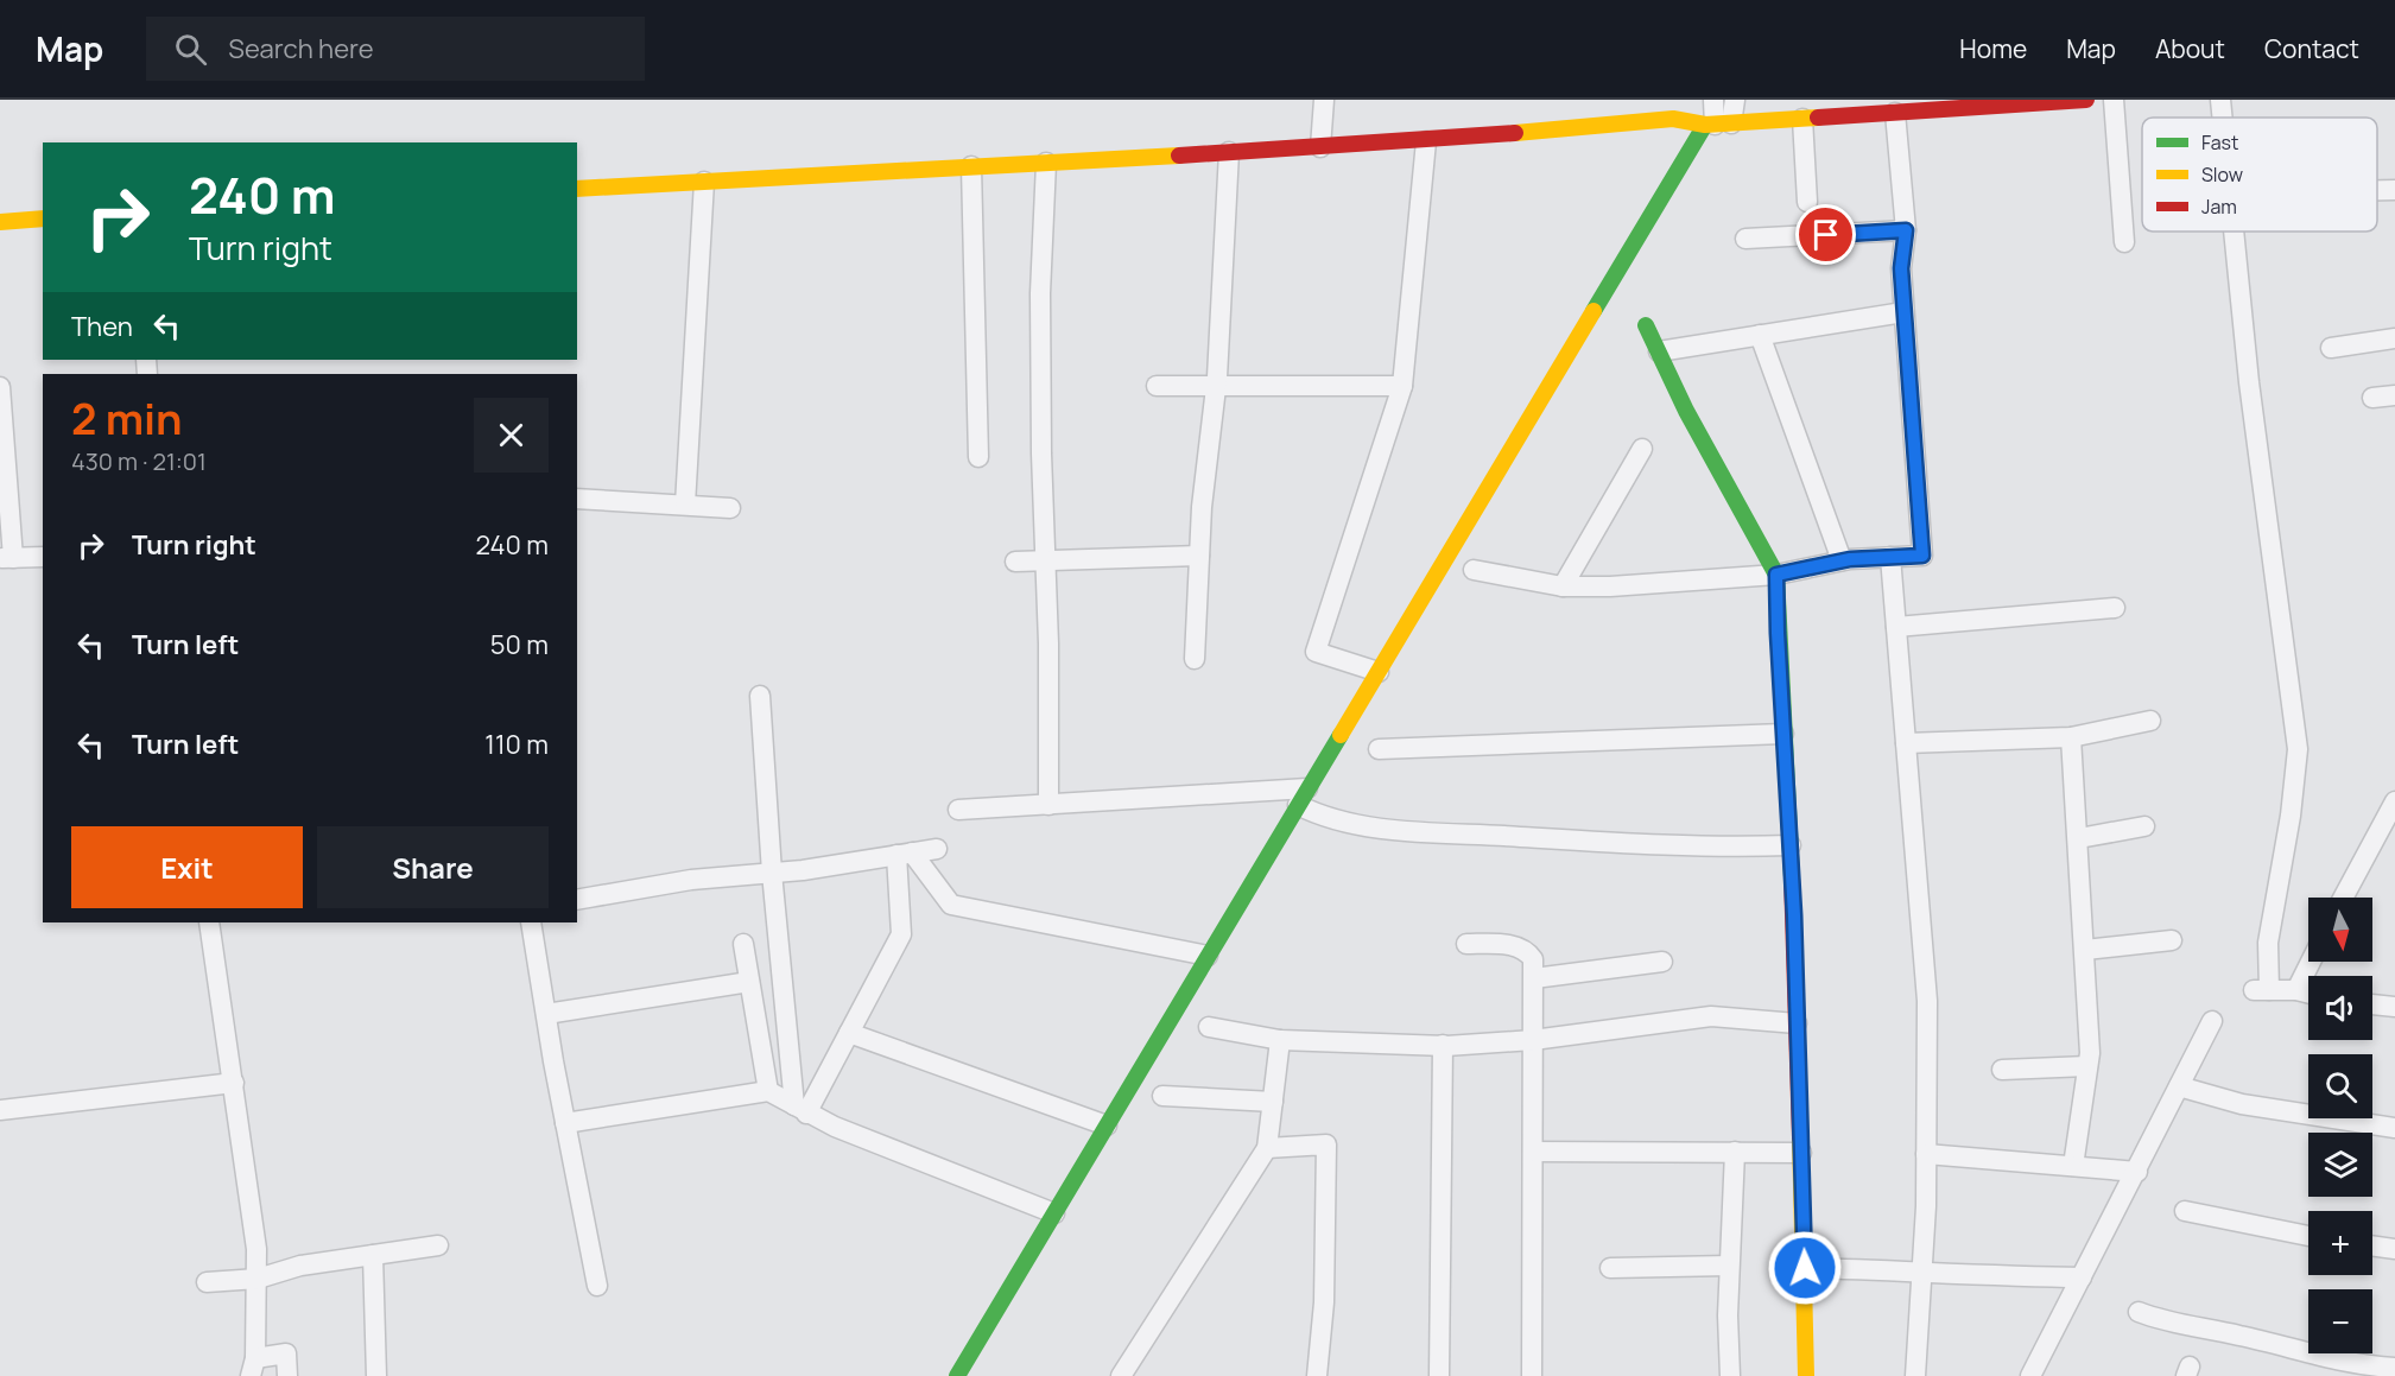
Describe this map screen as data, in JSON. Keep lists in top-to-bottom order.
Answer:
{
  "legend": ["Fast", "Slow", "Jam"],
  "north": "bottom",
  "page": {
    "header": "Map",
    "search": "Search here",
    "nav": [
      "Home",
      "Map",
      "About",
      "Contact"
    ],
    "turn": ["240 m", "Turn right"],
    "then": "Then",
    "heading": ["2 min", "430 m · 21:01"],
    "list": [
      {
        "name": "Turn right",
        "value": "240 m"
      },
      {
        "name": "Turn left",
        "value": "50 m"
      },
      {
        "name": "Turn left",
        "value": "110 m"
      }
    ],
    "buttons": ["Exit", "Share"],
    "map_buttons": ["+", "−"]
  }
}
